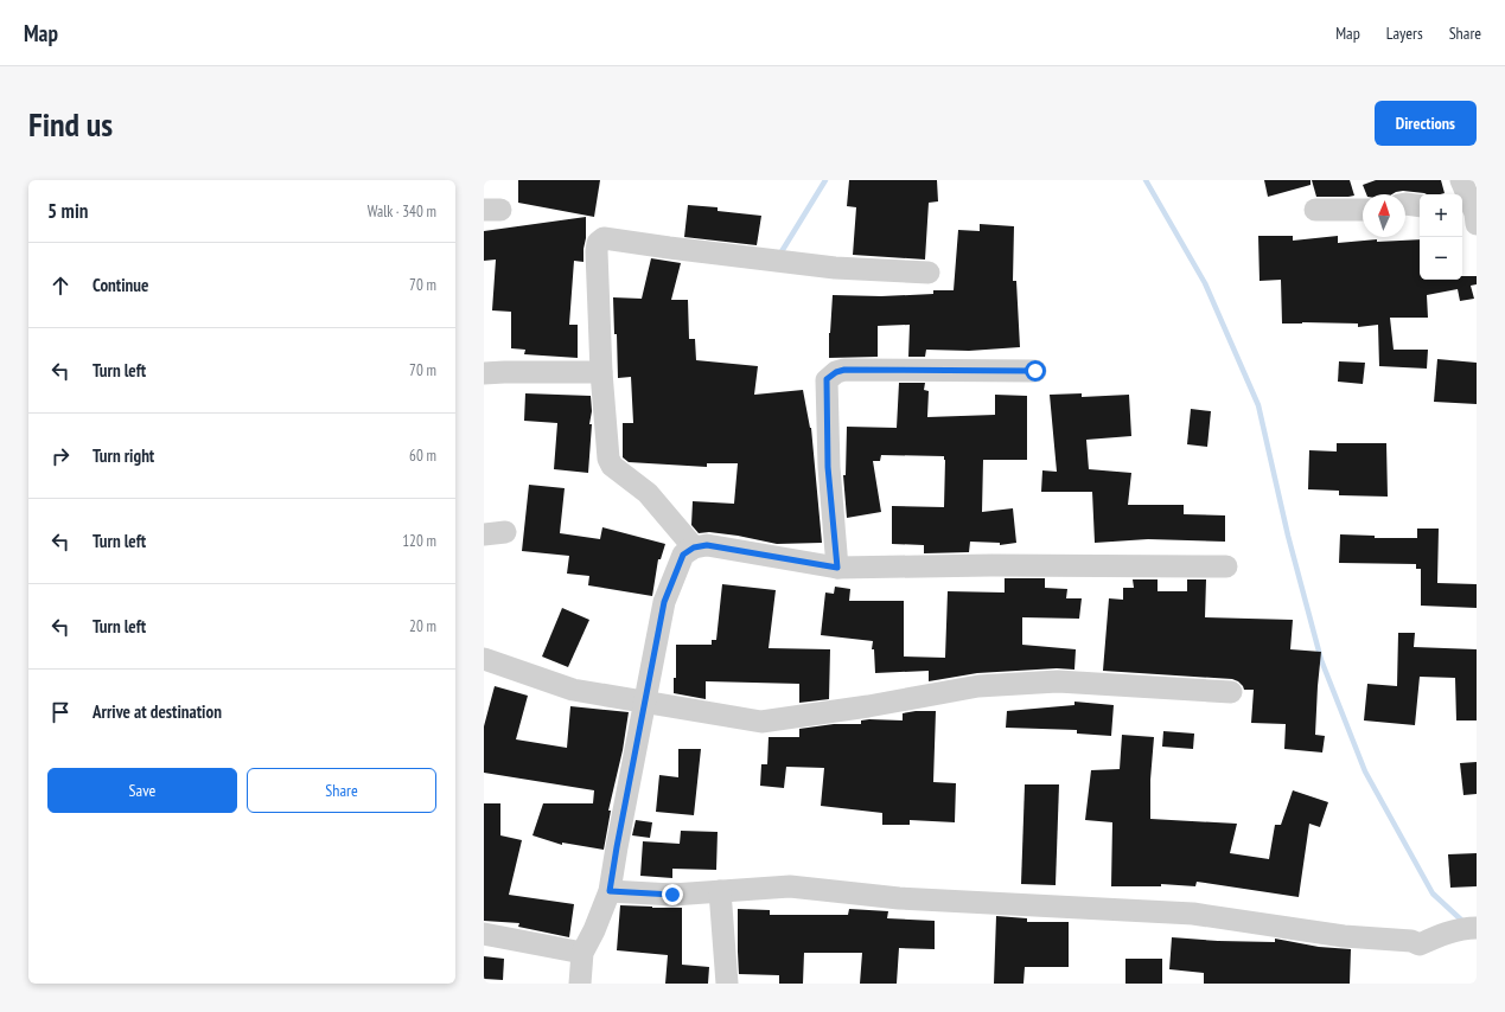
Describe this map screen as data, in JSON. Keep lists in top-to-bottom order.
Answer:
{
  "north": "top",
  "page": {
    "header": "Map",
    "nav": ["Map", "Layers", "Share"],
    "buttons": [
      "Directions",
      ["Save", "Share"]
    ],
    "title": "Find us",
    "heading": ["5 min", "Walk · 340 m"],
    "map_buttons": ["+", "−"],
    "list": [
      ["Continue", "70 m"],
      ["Turn left", "70 m"],
      ["Turn right", "60 m"],
      ["Turn left", "120 m"],
      ["Turn left", "20 m"],
      "Arrive at destination"
    ]
  }
}
